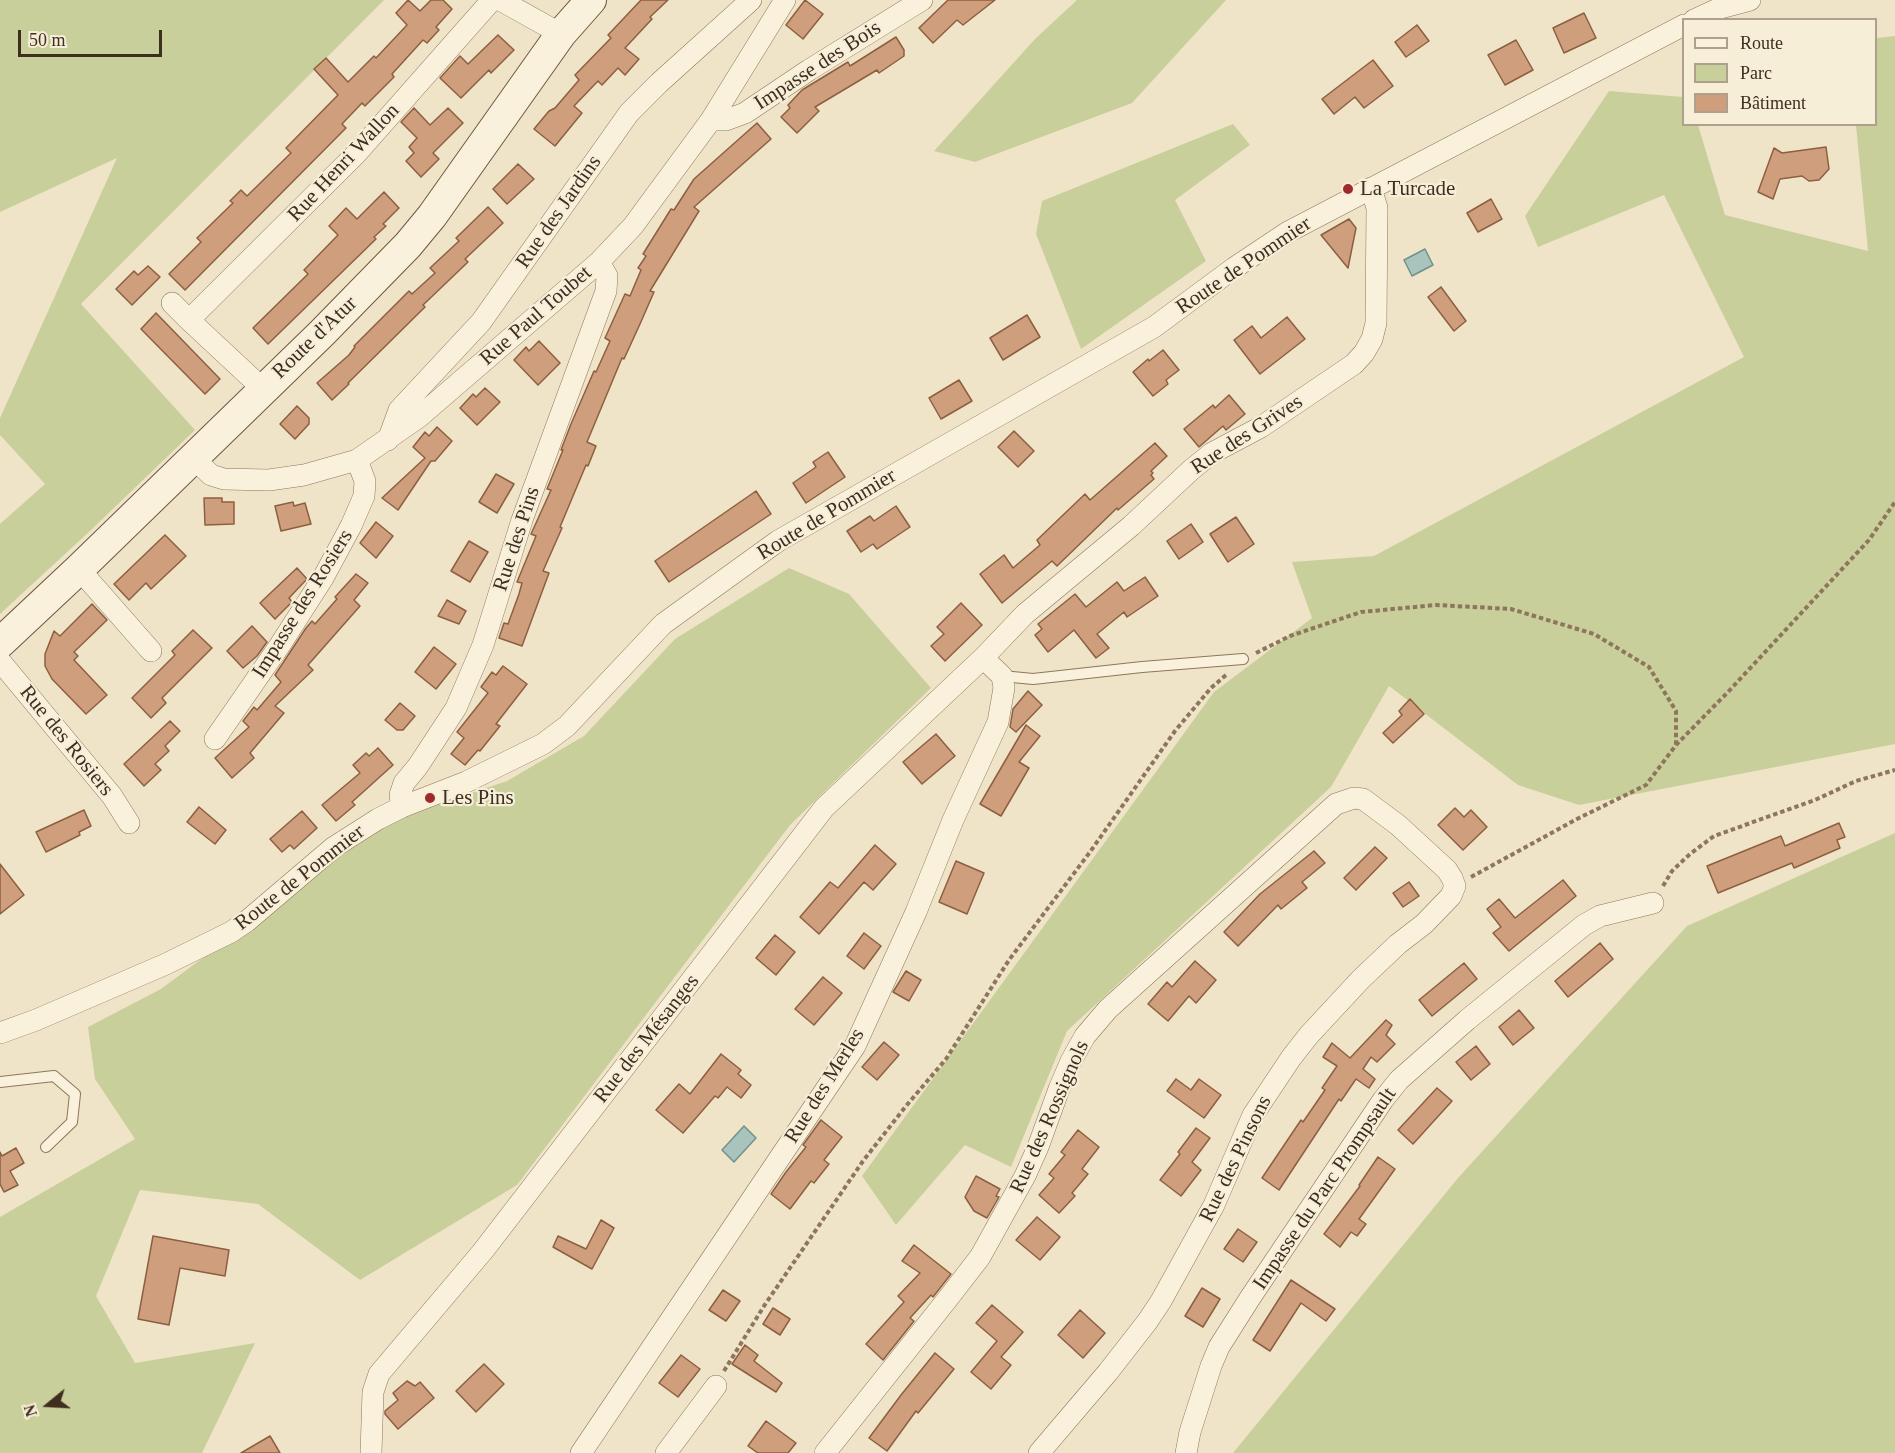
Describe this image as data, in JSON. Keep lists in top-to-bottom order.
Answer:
{
  "streets": {
    "main road": ["Route d'Atur"],
    "street": [
      "Impasse des Bois",
      "Rue Henri Wallon",
      "Rue des Jardins",
      "Route de Pommier",
      "Rue Paul Toubet",
      "Rue des Grives",
      "Rue des Pins",
      "Impasse des Rosiers",
      "Rue des Rosiers",
      "Rue des Mésanges",
      "Rue des Merles",
      "Rue des Rossignols",
      "Rue des Pinsons",
      "Impasse du Parc Prompsault"
    ]
  },
  "crossings": [
    ["Impasse des Bois", "Rue Paul Toubet"],
    ["Rue des Jardins", "Rue Paul Toubet"],
    ["Route de Pommier", "Rue des Grives"],
    ["Route de Pommier", "Rue des Pins"],
    ["Rue Paul Toubet", "Route d'Atur"],
    ["Rue Paul Toubet", "Rue des Pins"],
    ["Rue Paul Toubet", "Impasse des Rosiers"],
    ["Rue des Grives", "Rue des Mésanges"],
    ["Rue des Rossignols", "Rue des Pinsons"]
  ],
  "places": ["La Turcade", "Les Pins"],
  "legend": ["Route", "Parc", "Bâtiment"],
  "scale_bar": "50 m",
  "north": "left"
}
